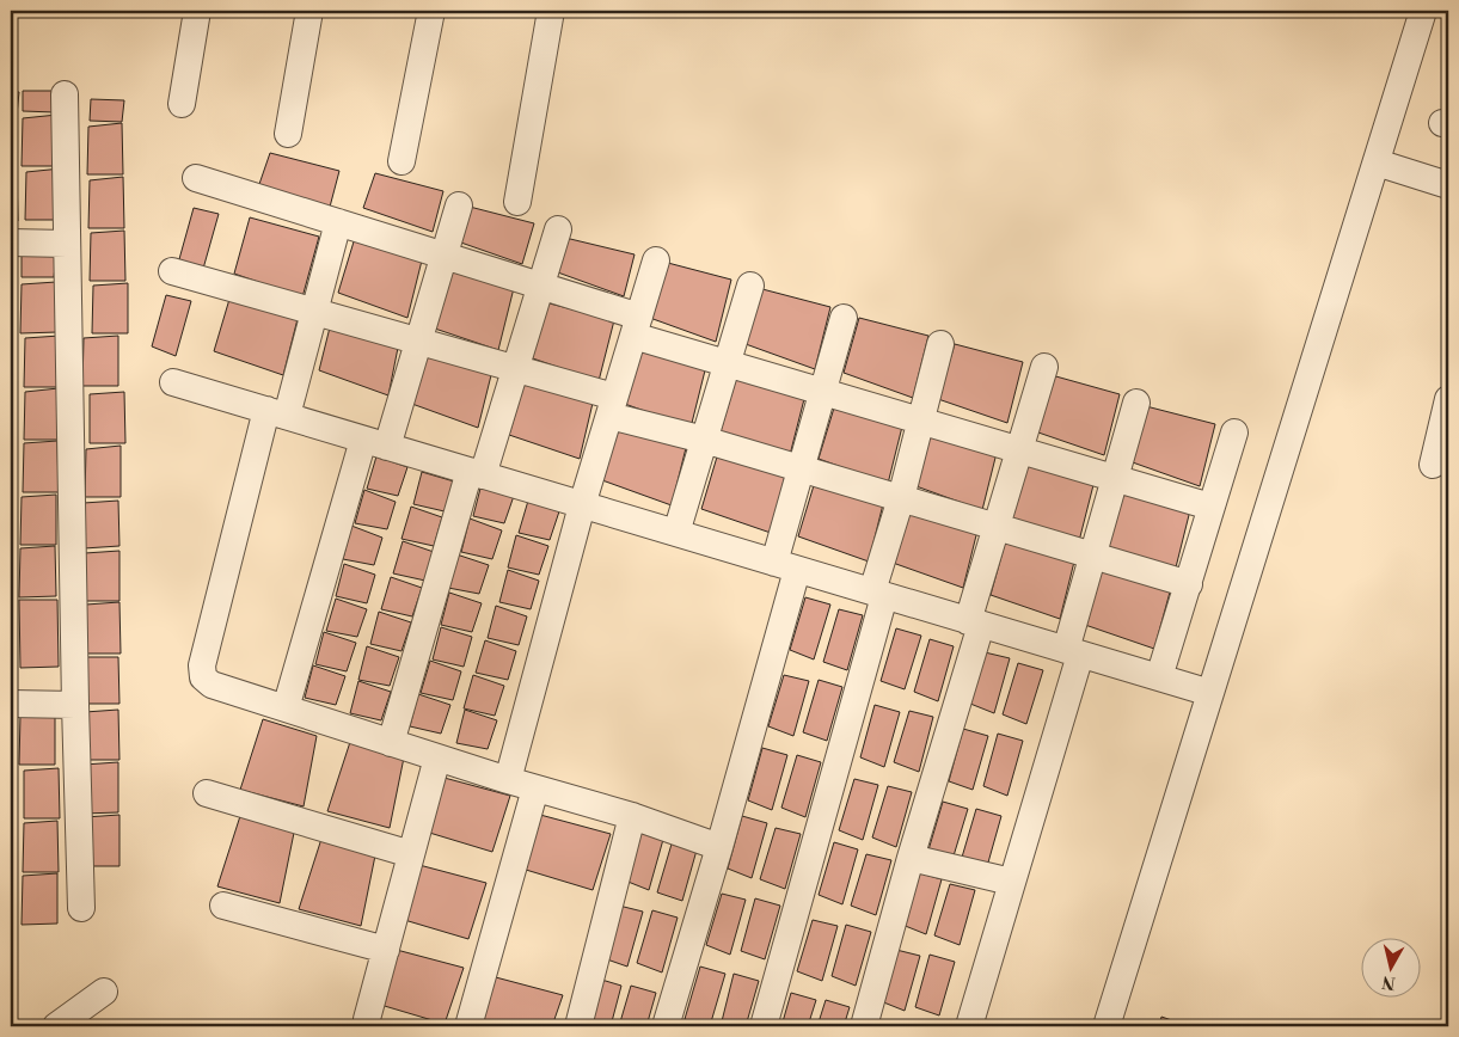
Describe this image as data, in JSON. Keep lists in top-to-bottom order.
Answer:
{
  "north": "bottom"
}
